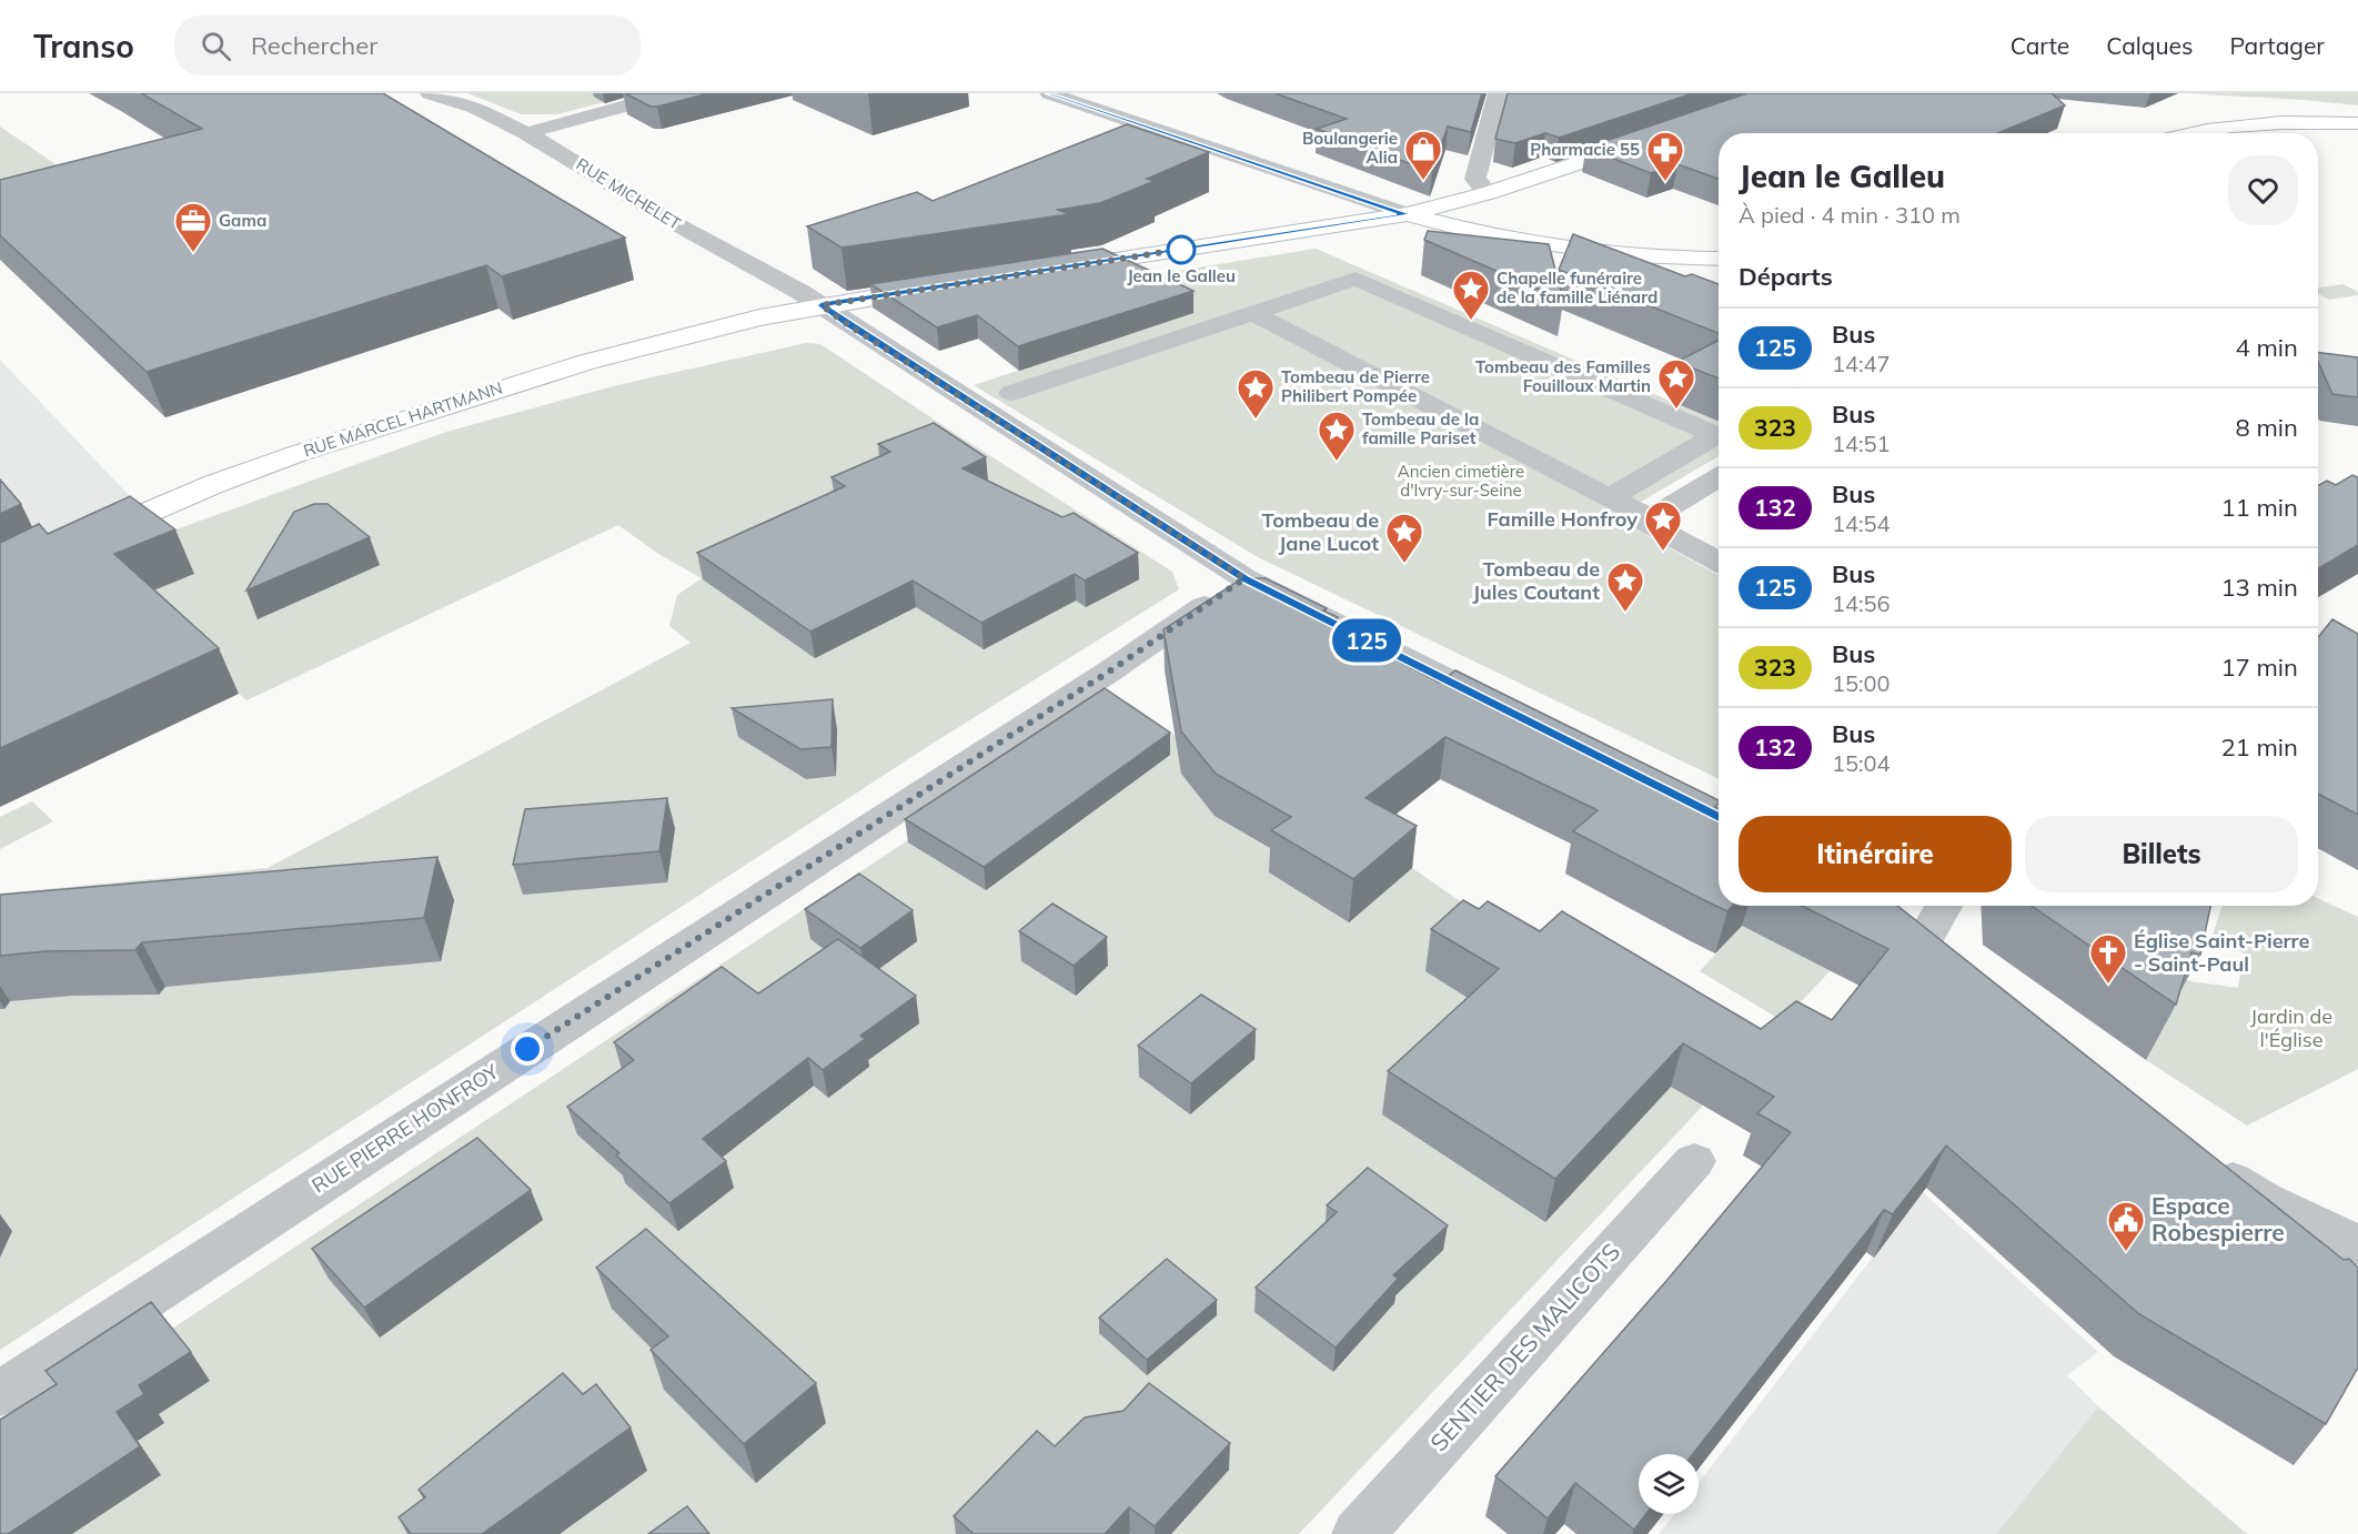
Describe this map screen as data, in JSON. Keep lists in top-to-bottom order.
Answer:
{
  "streets": {
    "main road": ["RUE MARCEL HARTMANN"],
    "street": ["RUE MICHELET", "RUE PIERRE HONFROY", "SENTIER DES MALICOTS"]
  },
  "crossings": [
    ["RUE MICHELET", "RUE MARCEL HARTMANN"],
    ["RUE MICHELET", "RUE PIERRE HONFROY"]
  ],
  "parks": ["Ancien cimetière d'Ivry-sur-Seine", "Jardin de l'Église"],
  "places": {
    "shop": ["Boulangerie Alia"],
    "pharmacy": ["Pharmacie 55"],
    "other": ["Jean le Galleu"],
    "office": ["Gama"],
    "place": [
      "Chapelle funéraire de la famille Liénard",
      "Tombeau des Familles Fouilloux Martin",
      "Tombeau de Pierre Philibert Pompée",
      "Tombeau de la famille Pariset",
      "Famille Honfroy",
      "Tombeau de Jane Lucot",
      "Tombeau de Jules Coutant"
    ],
    "church": ["Église Saint-Pierre - Saint-Paul"],
    "public building": ["Espace Robespierre"]
  },
  "lines": ["bus line 125"],
  "page": {
    "header": "Transo",
    "search": "Rechercher",
    "nav": ["Carte", "Calques", "Partager"],
    "on_map": "125",
    "heading": [
      ["Jean le Galleu", "À pied · 4 min · 310 m"],
      "Départs"
    ],
    "list": [
      {
        "mark": "125",
        "name": "Bus",
        "note": "14:47",
        "value": "4 min"
      },
      {
        "mark": "323",
        "name": "Bus",
        "note": "14:51",
        "value": "8 min"
      },
      {
        "mark": "132",
        "name": "Bus",
        "note": "14:54",
        "value": "11 min"
      },
      {
        "mark": "125",
        "name": "Bus",
        "note": "14:56",
        "value": "13 min"
      },
      {
        "mark": "323",
        "name": "Bus",
        "note": "15:00",
        "value": "17 min"
      },
      {
        "mark": "132",
        "name": "Bus",
        "note": "15:04",
        "value": "21 min"
      }
    ],
    "buttons": ["Itinéraire", "Billets"]
  }
}
